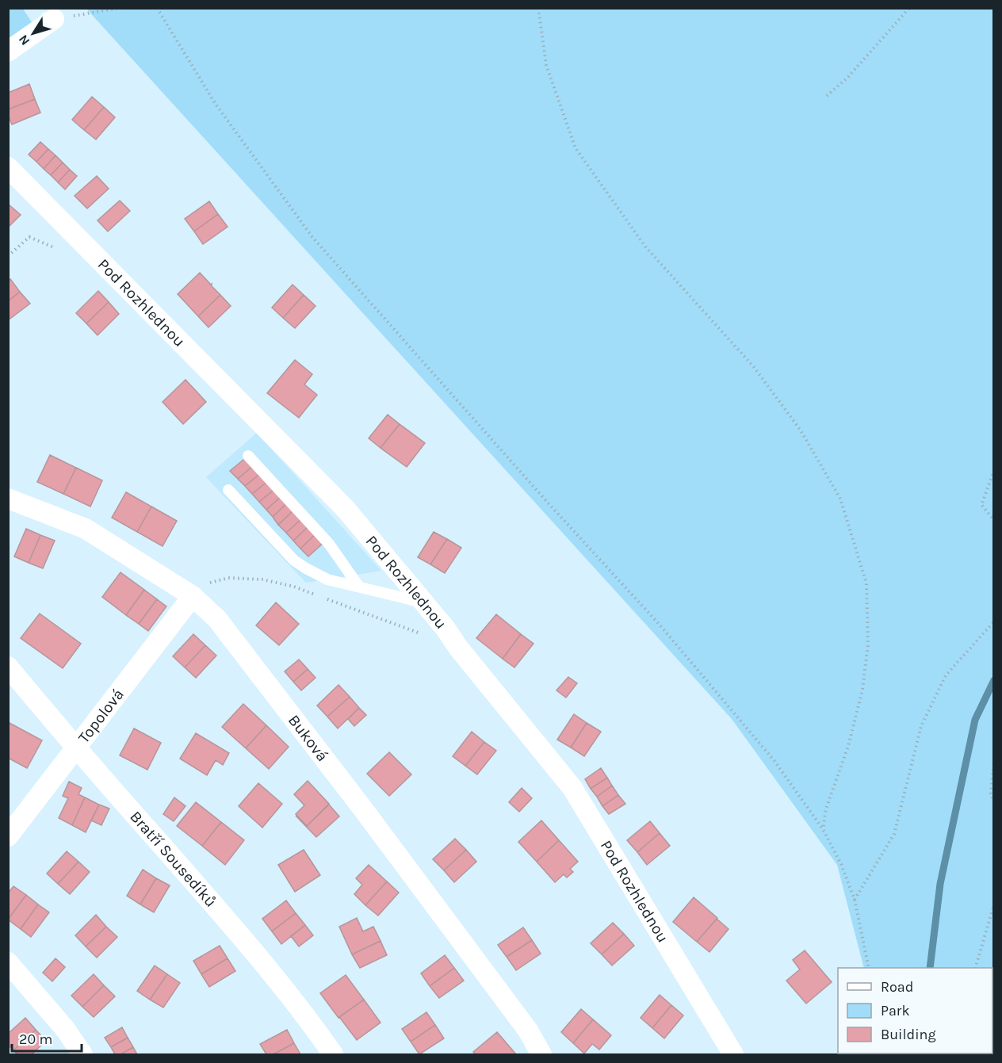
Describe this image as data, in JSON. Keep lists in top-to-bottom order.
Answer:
{
  "streets": {
    "street": [
      "Pod Rozhlednou",
      "Topolová",
      "Buková",
      "Bratří Sousedíků"
    ]
  },
  "crossings": [
    ["Topolová", "Buková"],
    ["Topolová", "Bratří Sousedíků"]
  ],
  "legend": ["Road", "Park", "Building"],
  "scale_bar": "20 m",
  "north": "bottom left"
}
